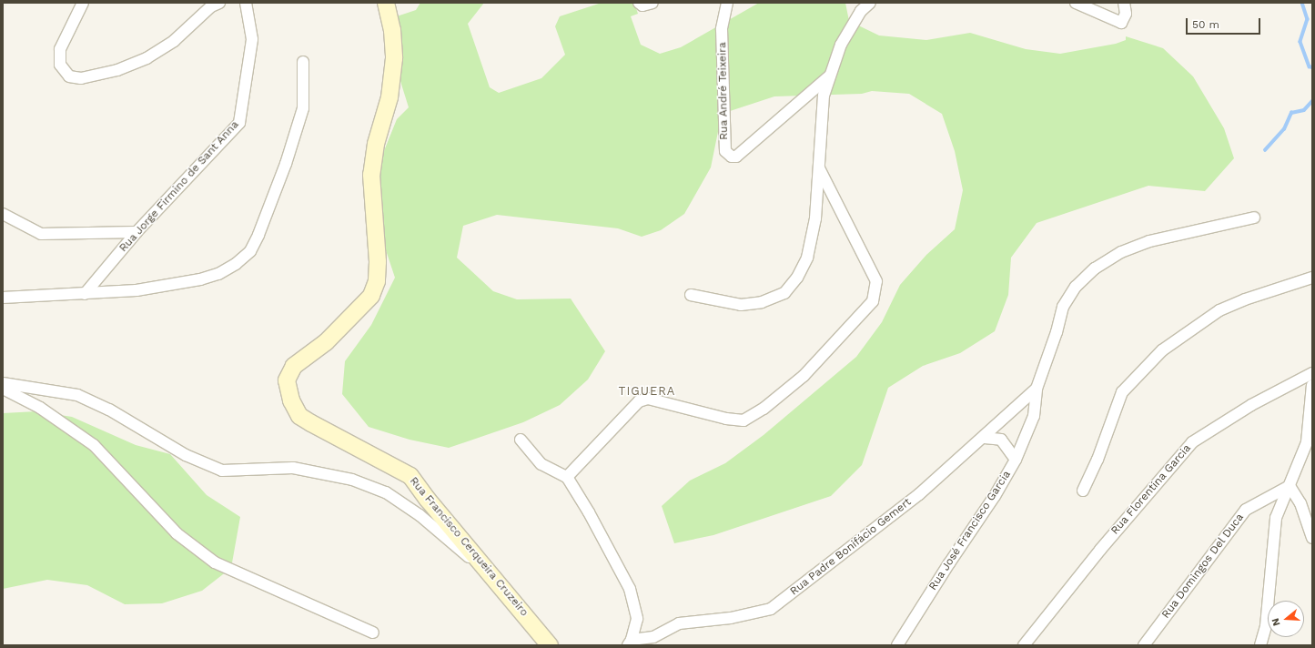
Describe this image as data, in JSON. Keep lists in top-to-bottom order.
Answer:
{
  "streets": {
    "main road": ["Rua Francisco Cerqueira Cruzeiro"],
    "street": [
      "Rua André Teixeira",
      "Rua Jorge Firmino de Sant Anna",
      "Rua Florentina Garcia",
      "Rua José Francisco Garcia",
      "Rua Padre Bonifácio Gemert",
      "Rua Domingos Del Duca"
    ]
  },
  "crossings": [
    ["Rua José Francisco Garcia", "Rua Padre Bonifácio Gemert"]
  ],
  "districts": ["TIGUERA"],
  "scale_bar": "50 m",
  "north": "left"
}
